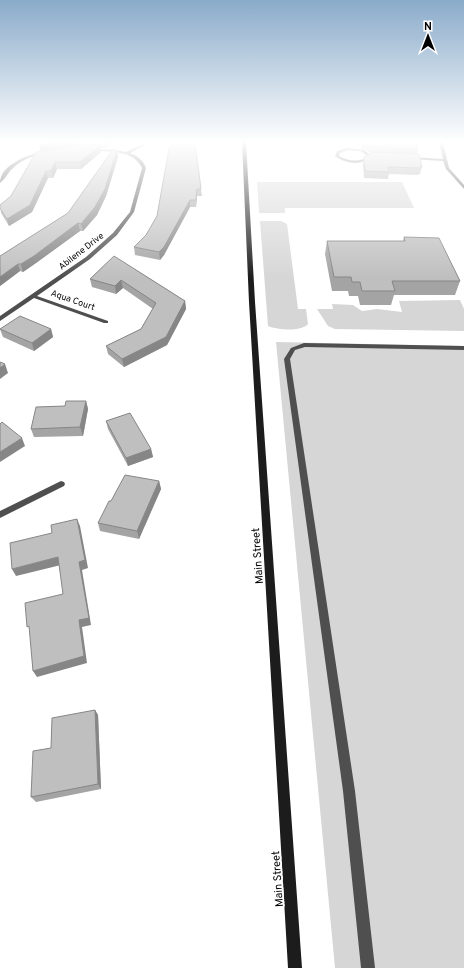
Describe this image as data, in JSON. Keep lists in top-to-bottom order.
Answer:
{
  "streets": {
    "main road": ["Main Street"],
    "street": ["Abilene Drive", "Aqua Court"]
  },
  "crossings": [
    ["Abilene Drive", "Aqua Court"]
  ],
  "north": "top"
}
